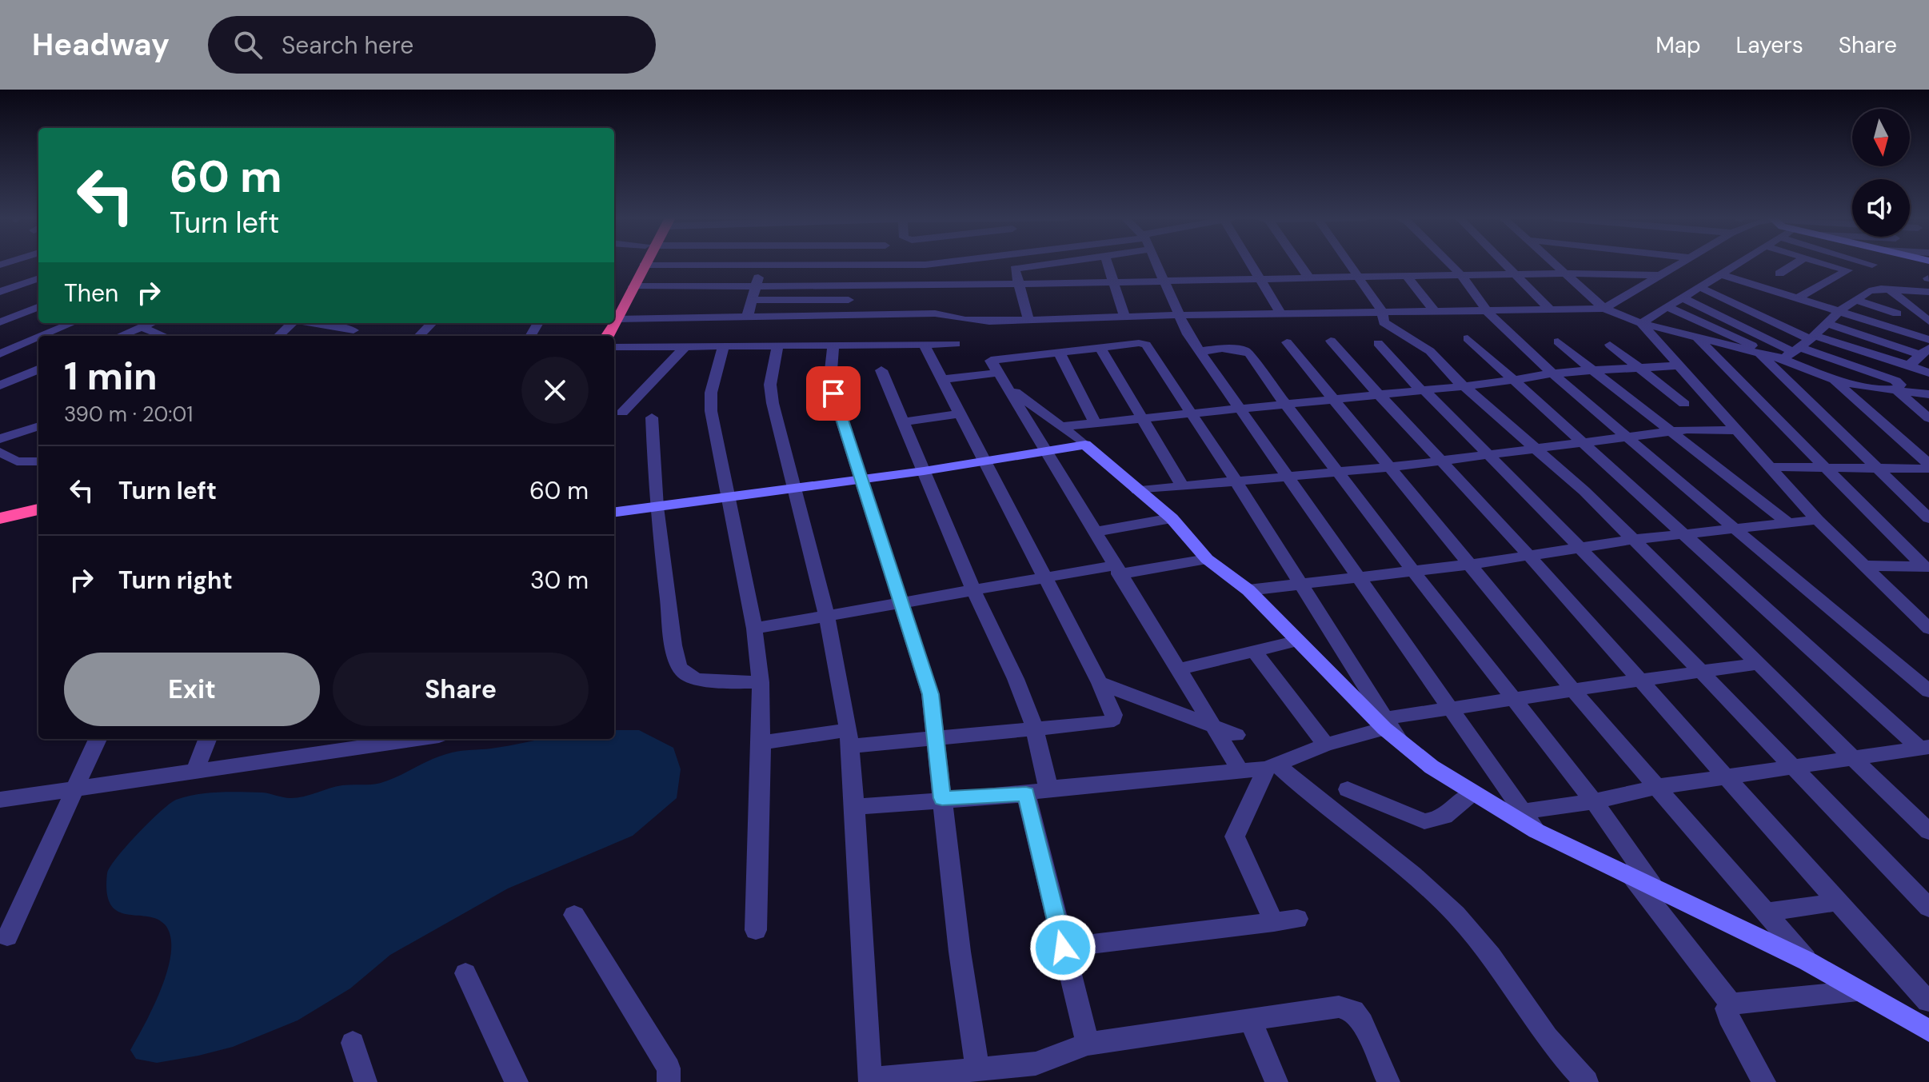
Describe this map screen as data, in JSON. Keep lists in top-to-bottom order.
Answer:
{
  "north": "bottom",
  "page": {
    "header": "Headway",
    "search": "Search here",
    "nav": ["Map", "Layers", "Share"],
    "turn": ["60 m", "Turn left"],
    "then": "Then",
    "heading": ["1 min", "390 m · 20:01"],
    "list": [
      {
        "name": "Turn left",
        "value": "60 m"
      },
      {
        "name": "Turn right",
        "value": "30 m"
      }
    ],
    "buttons": ["Exit", "Share"]
  }
}
